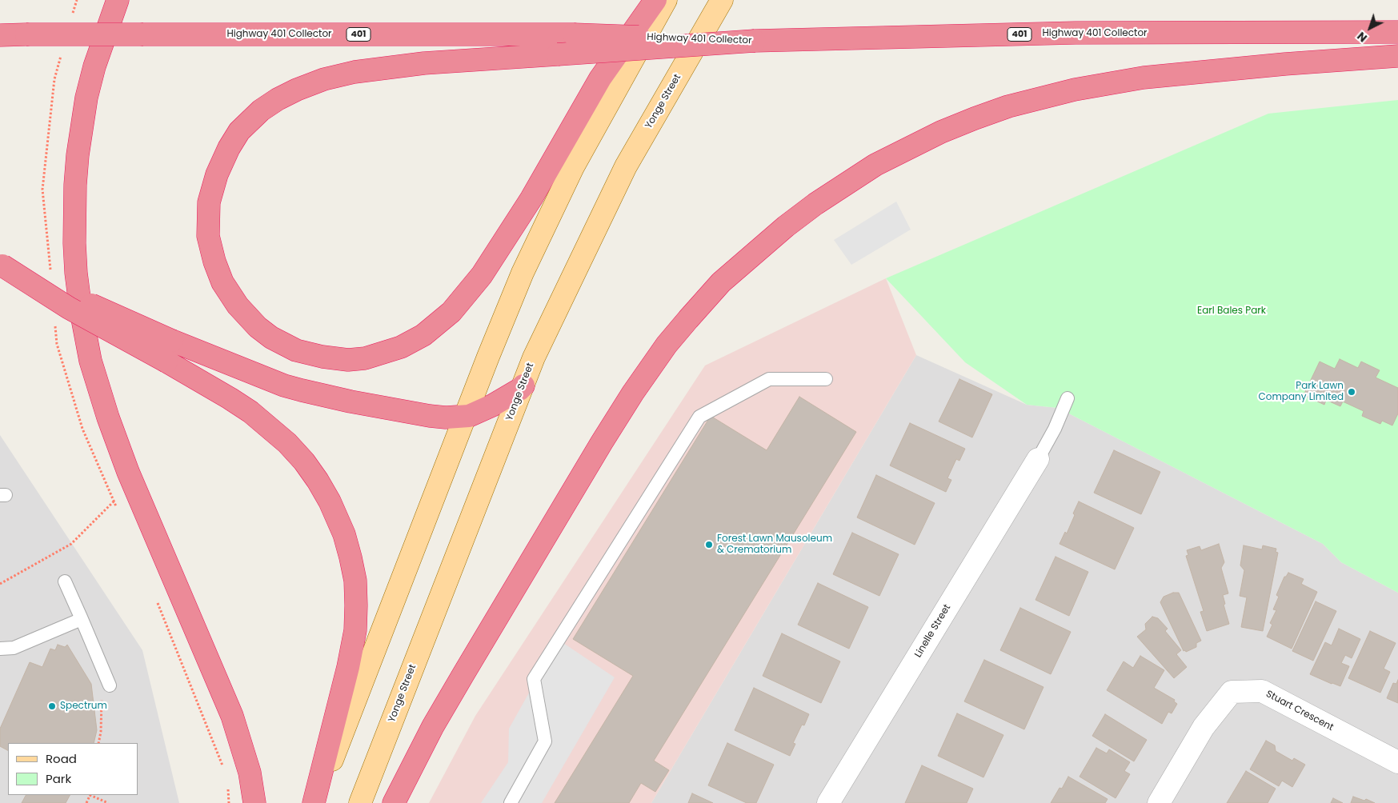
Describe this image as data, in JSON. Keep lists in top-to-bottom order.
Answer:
{
  "streets": {
    "highway": ["Highway 401 Collector", "401"],
    "main road": ["Yonge Street"],
    "street": ["Linelle Street", "Stuart Crescent"]
  },
  "parks": ["Earl Bales Park"],
  "places": ["Park Lawn Company Limited", "Forest Lawn Mausoleum & Crematorium", "Spectrum"],
  "legend": ["Road", "Park"],
  "north": "bottom left"
}
